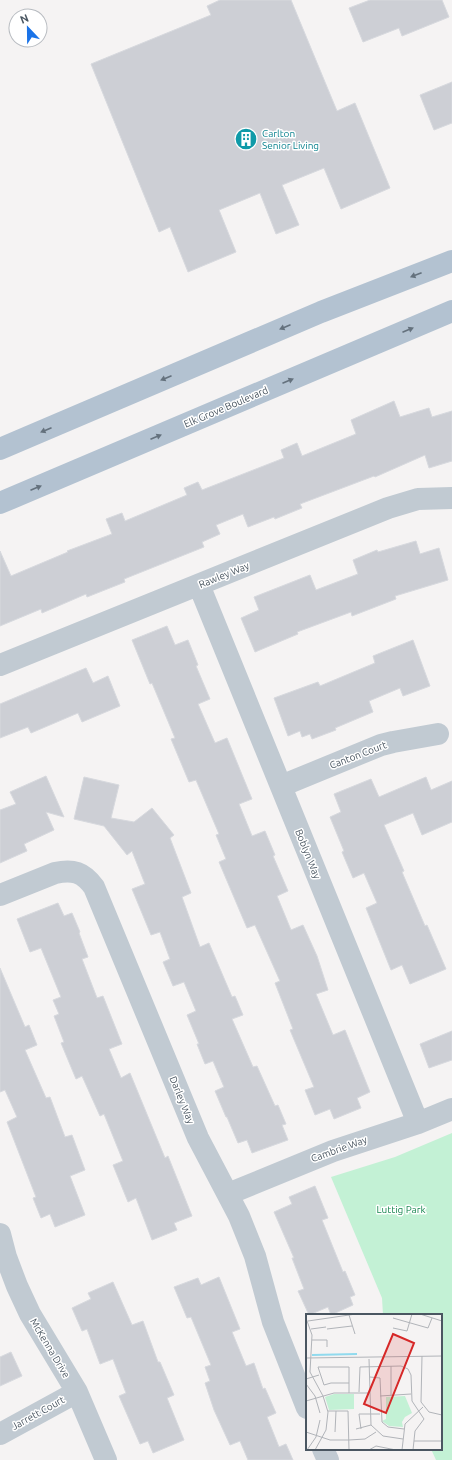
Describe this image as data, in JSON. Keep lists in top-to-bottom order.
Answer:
{
  "streets": {
    "main road": ["Elk Grove Boulevard"],
    "street": [
      "Rawley Way",
      "Canton Court",
      "Boblyn Way",
      "Darley Way",
      "Cambrie Way",
      "McKenna Drive",
      "Jarrett Court"
    ]
  },
  "crossings": [
    ["Rawley Way", "Boblyn Way"],
    ["Canton Court", "Boblyn Way"],
    ["Boblyn Way", "Cambrie Way"],
    ["Darley Way", "Cambrie Way"],
    ["McKenna Drive", "Jarrett Court"]
  ],
  "parks": ["Luttig Park"],
  "places": {
    "building": ["Carlton Senior Living"]
  },
  "north": "top"
}
